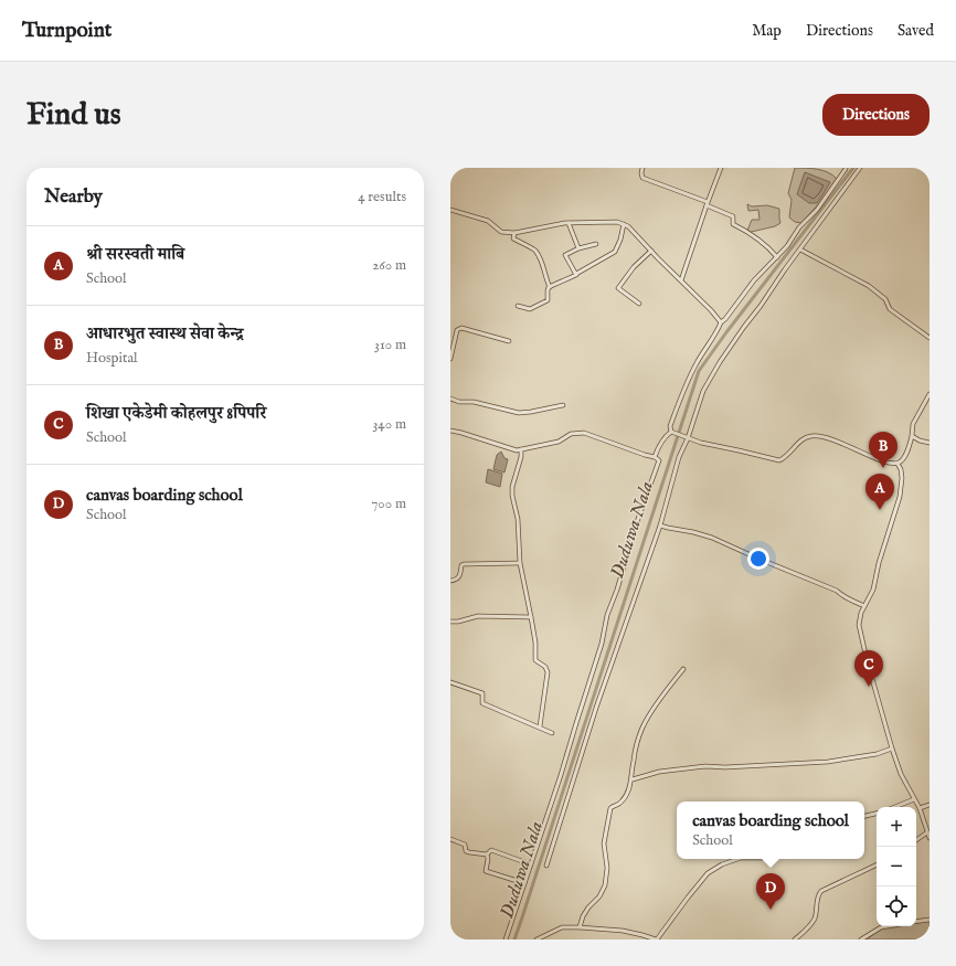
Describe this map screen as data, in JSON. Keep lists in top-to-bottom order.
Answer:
{
  "water": ["Duduwa Nala"],
  "page": {
    "header": "Turnpoint",
    "nav": ["Map", "Directions", "Saved"],
    "buttons": "Directions",
    "title": "Find us",
    "heading": ["Nearby", "4 results"],
    "list": [
      {
        "mark": "A",
        "name": "श्री सरस्वती माबि",
        "note": "School",
        "value": "260 m"
      },
      {
        "mark": "B",
        "name": "आधारभुत स्वास्थ सेवा केन्द्र",
        "note": "Hospital",
        "value": "310 m"
      },
      {
        "mark": "C",
        "name": "शिखा एकेडेमी कोहलपुर 8पिपरि",
        "note": "School",
        "value": "340 m"
      },
      {
        "mark": "D",
        "name": "canvas boarding school",
        "note": "School",
        "value": "700 m"
      }
    ],
    "pins": [
      "B",
      "A",
      "C",
      "D"
    ],
    "popup": ["canvas boarding school", "School"],
    "map_buttons": ["+", "−"]
  }
}
